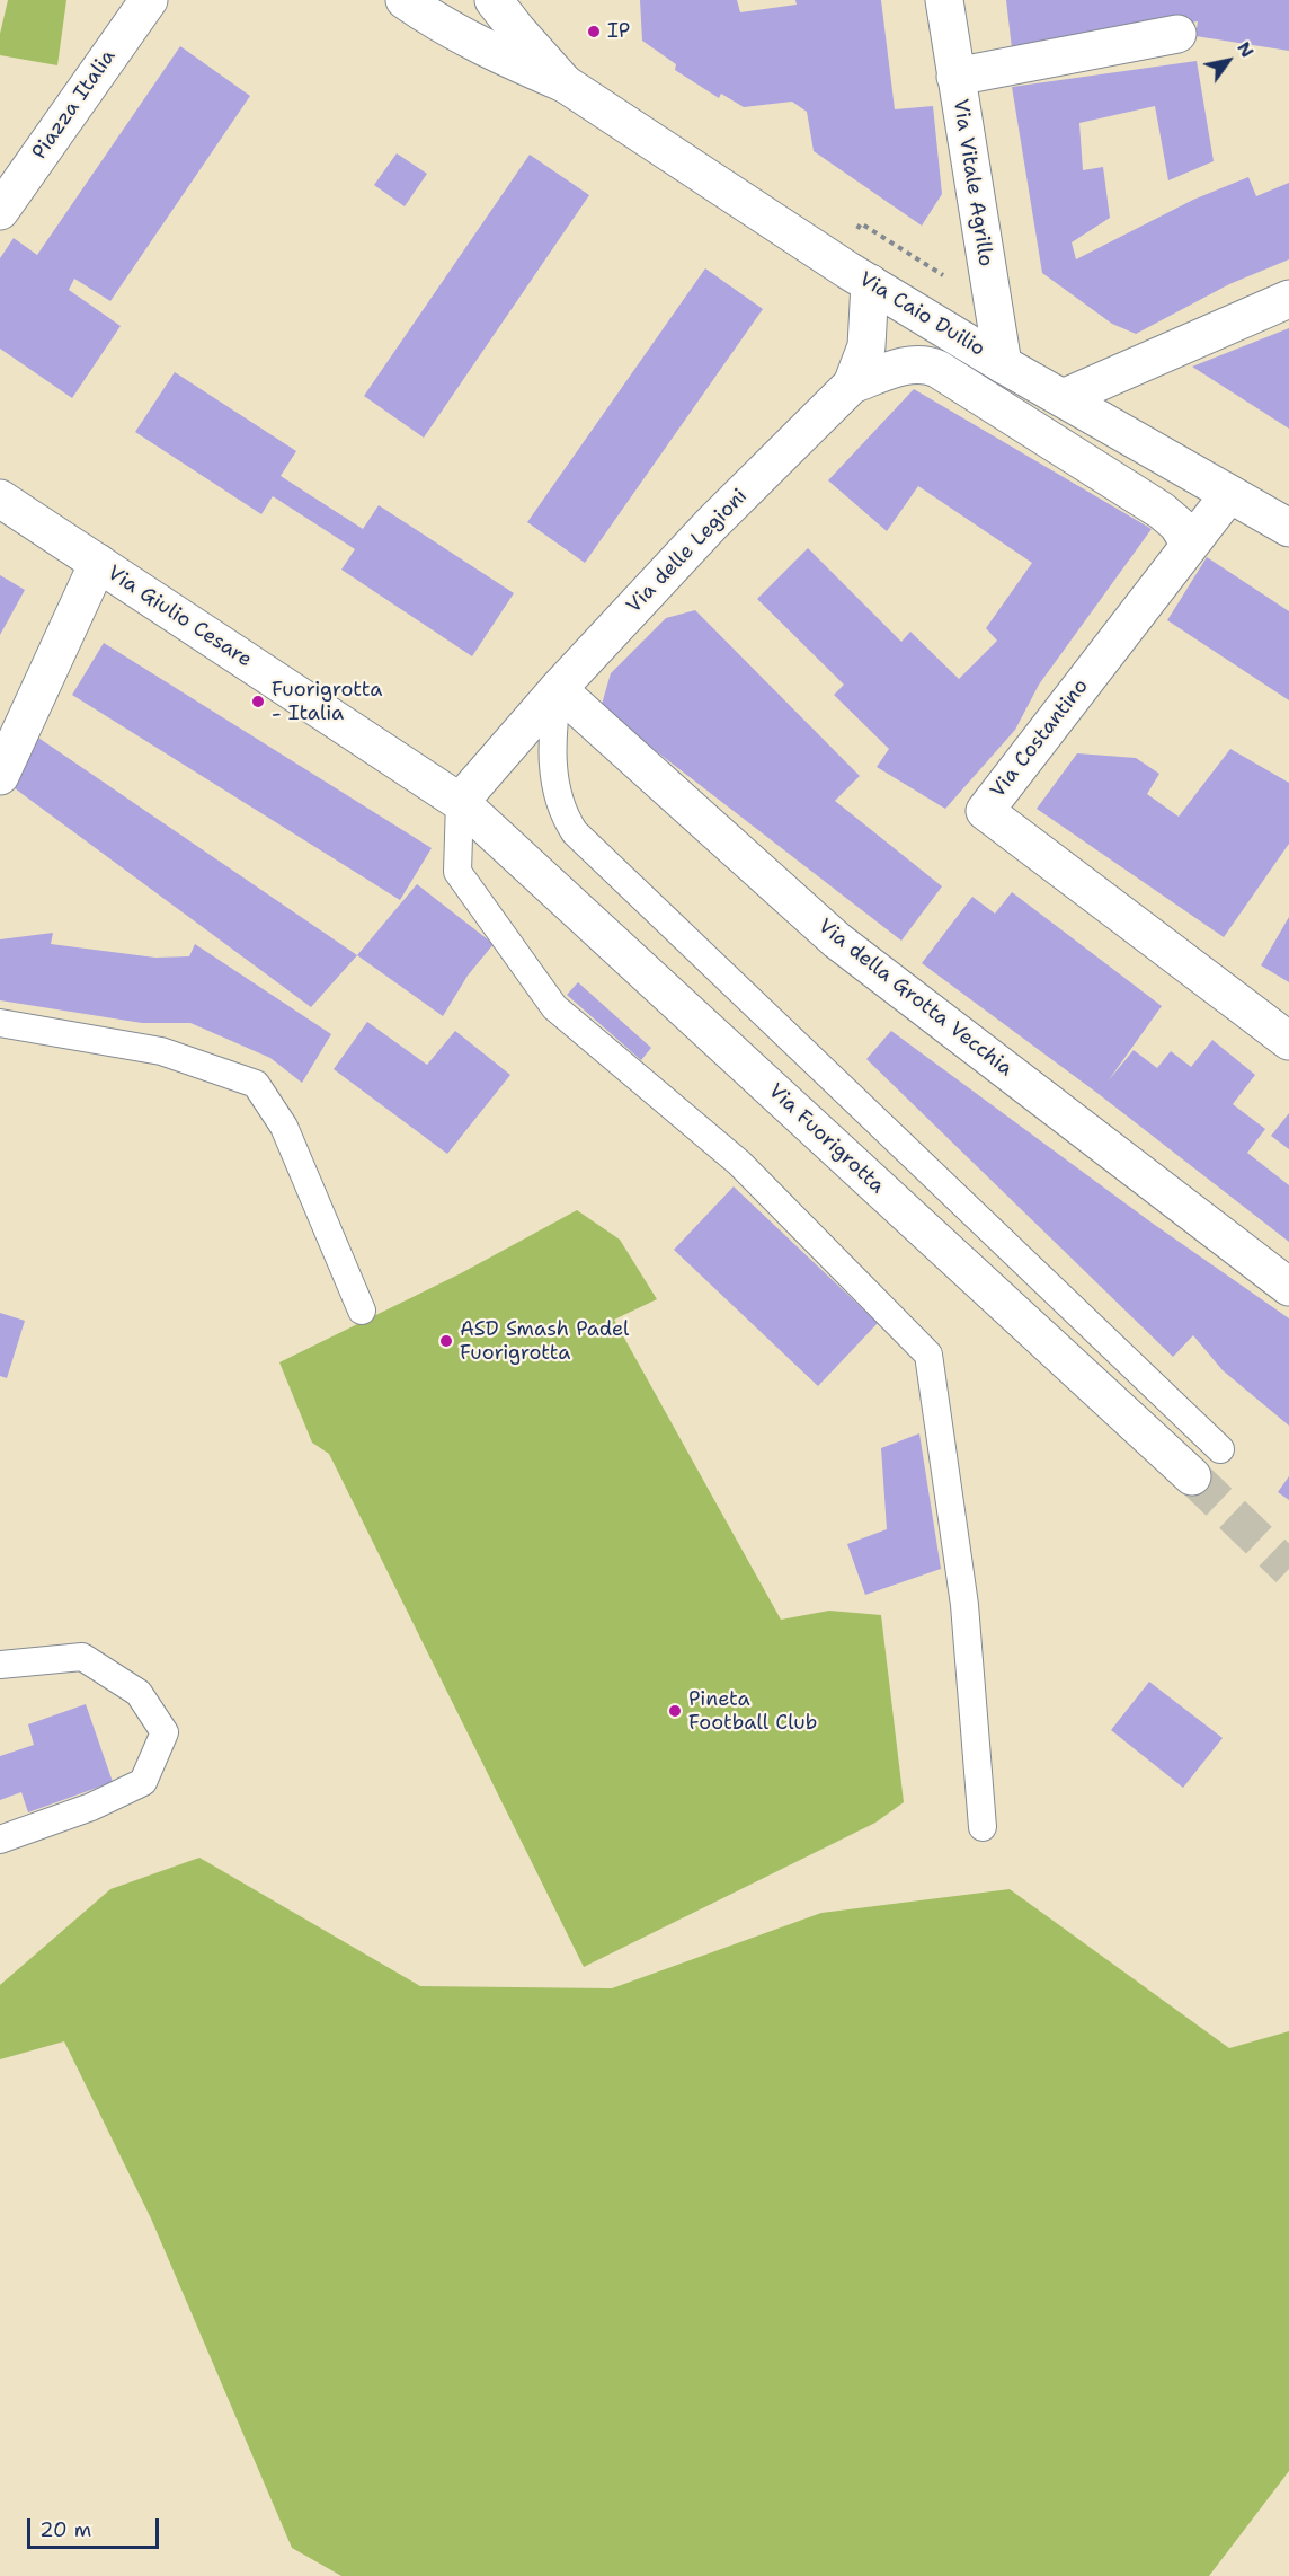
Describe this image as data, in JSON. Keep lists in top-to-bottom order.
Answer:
{
  "streets": {
    "street": [
      "Piazza Italia",
      "Via Vitale Agrillo",
      "Via Caio Duilio",
      "Via delle Legioni",
      "Via Giulio Cesare",
      "Via Costantino",
      "Via della Grotta Vecchia",
      "Via Fuorigrotta"
    ]
  },
  "crossings": [
    ["Via Vitale Agrillo", "Via Caio Duilio"],
    ["Via Caio Duilio", "Via delle Legioni"],
    ["Via Caio Duilio", "Via Costantino"],
    ["Via delle Legioni", "Via Giulio Cesare"],
    ["Via delle Legioni", "Via della Grotta Vecchia"],
    ["Via delle Legioni", "Via Fuorigrotta"],
    ["Via Giulio Cesare", "Via Fuorigrotta"]
  ],
  "places": [
    "IP",
    "Fuorigrotta - Italia",
    "ASD Smash Padel Fuorigrotta",
    "Pineta Football Club"
  ],
  "scale_bar": "20 m",
  "north": "top right"
}
